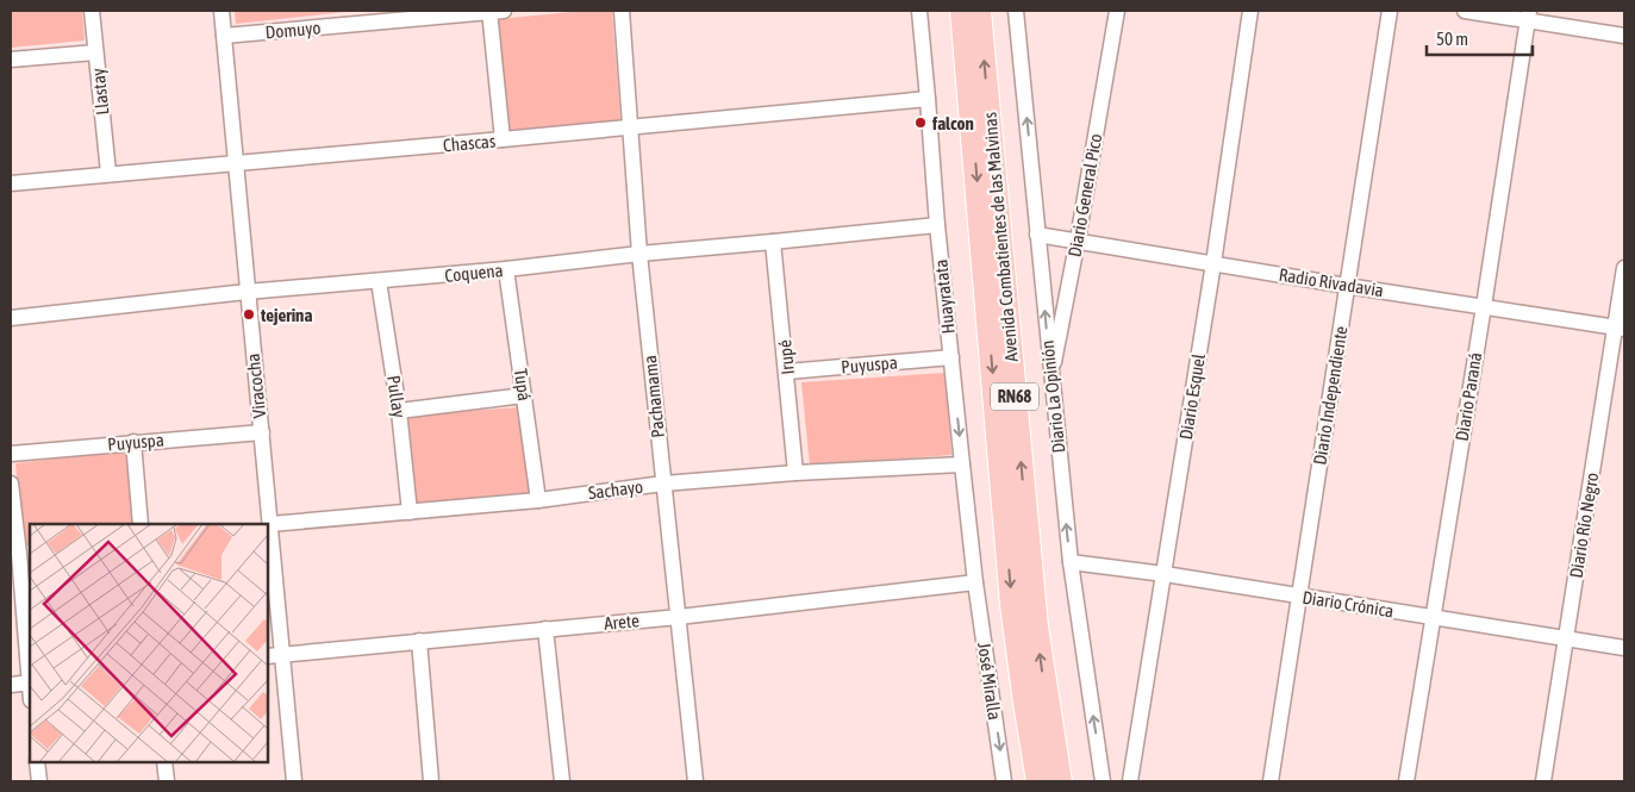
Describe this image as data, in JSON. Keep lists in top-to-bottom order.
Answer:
{
  "streets": {
    "main road": ["Avenida Combatientes de las Malvinas", "RN68"],
    "street": [
      "Domuyo",
      "Llastay",
      "Chascas",
      "Diario General Pico",
      "Coquena",
      "Radio Rivadavia",
      "Huayratata",
      "Irupé",
      "Puyuspa",
      "Tupá",
      "Viracocha",
      "Diario Independiente",
      "Pullay",
      "Pachamama",
      "Diario La Opinión",
      "Diario Esquel",
      "Diario Paraná",
      "Sachayo",
      "Diario Río Negro",
      "Diario Crónica",
      "Arete",
      "José Miralla"
    ]
  },
  "crossings": [
    ["Domuyo", "Viracocha"],
    ["Llastay", "Chascas"],
    ["Chascas", "Huayratata"],
    ["Chascas", "Viracocha"],
    ["Chascas", "Pachamama"],
    ["Diario General Pico", "Radio Rivadavia"],
    ["Diario General Pico", "Diario La Opinión"],
    ["Coquena", "Huayratata"],
    ["Coquena", "Irupé"],
    ["Coquena", "Tupá"],
    ["Coquena", "Viracocha"],
    ["Coquena", "Pullay"],
    ["Coquena", "Pachamama"],
    ["Radio Rivadavia", "Diario Independiente"],
    ["Radio Rivadavia", "Diario La Opinión"],
    ["Radio Rivadavia", "Diario Esquel"],
    ["Radio Rivadavia", "Diario Paraná"],
    ["Radio Rivadavia", "Diario Río Negro"],
    ["Huayratata", "Puyuspa"],
    ["Huayratata", "Sachayo"],
    ["Huayratata", "Arete"],
    ["Huayratata", "José Miralla"],
    ["Irupé", "Puyuspa"],
    ["Irupé", "Sachayo"],
    ["Puyuspa", "Viracocha"],
    ["Tupá", "Sachayo"],
    ["Viracocha", "Sachayo"],
    ["Viracocha", "Arete"],
    ["Diario Independiente", "Diario Crónica"],
    ["Pullay", "Sachayo"],
    ["Pachamama", "Sachayo"],
    ["Pachamama", "Arete"],
    ["Diario La Opinión", "Diario Crónica"],
    ["Diario Esquel", "Diario Crónica"],
    ["Diario Paraná", "Diario Crónica"],
    ["Diario Río Negro", "Diario Crónica"],
    ["Arete", "José Miralla"]
  ],
  "one_way": ["Diario La Opinión", "José Miralla"],
  "places": ["falcon", "tejerina"],
  "scale_bar": "50 m"
}
